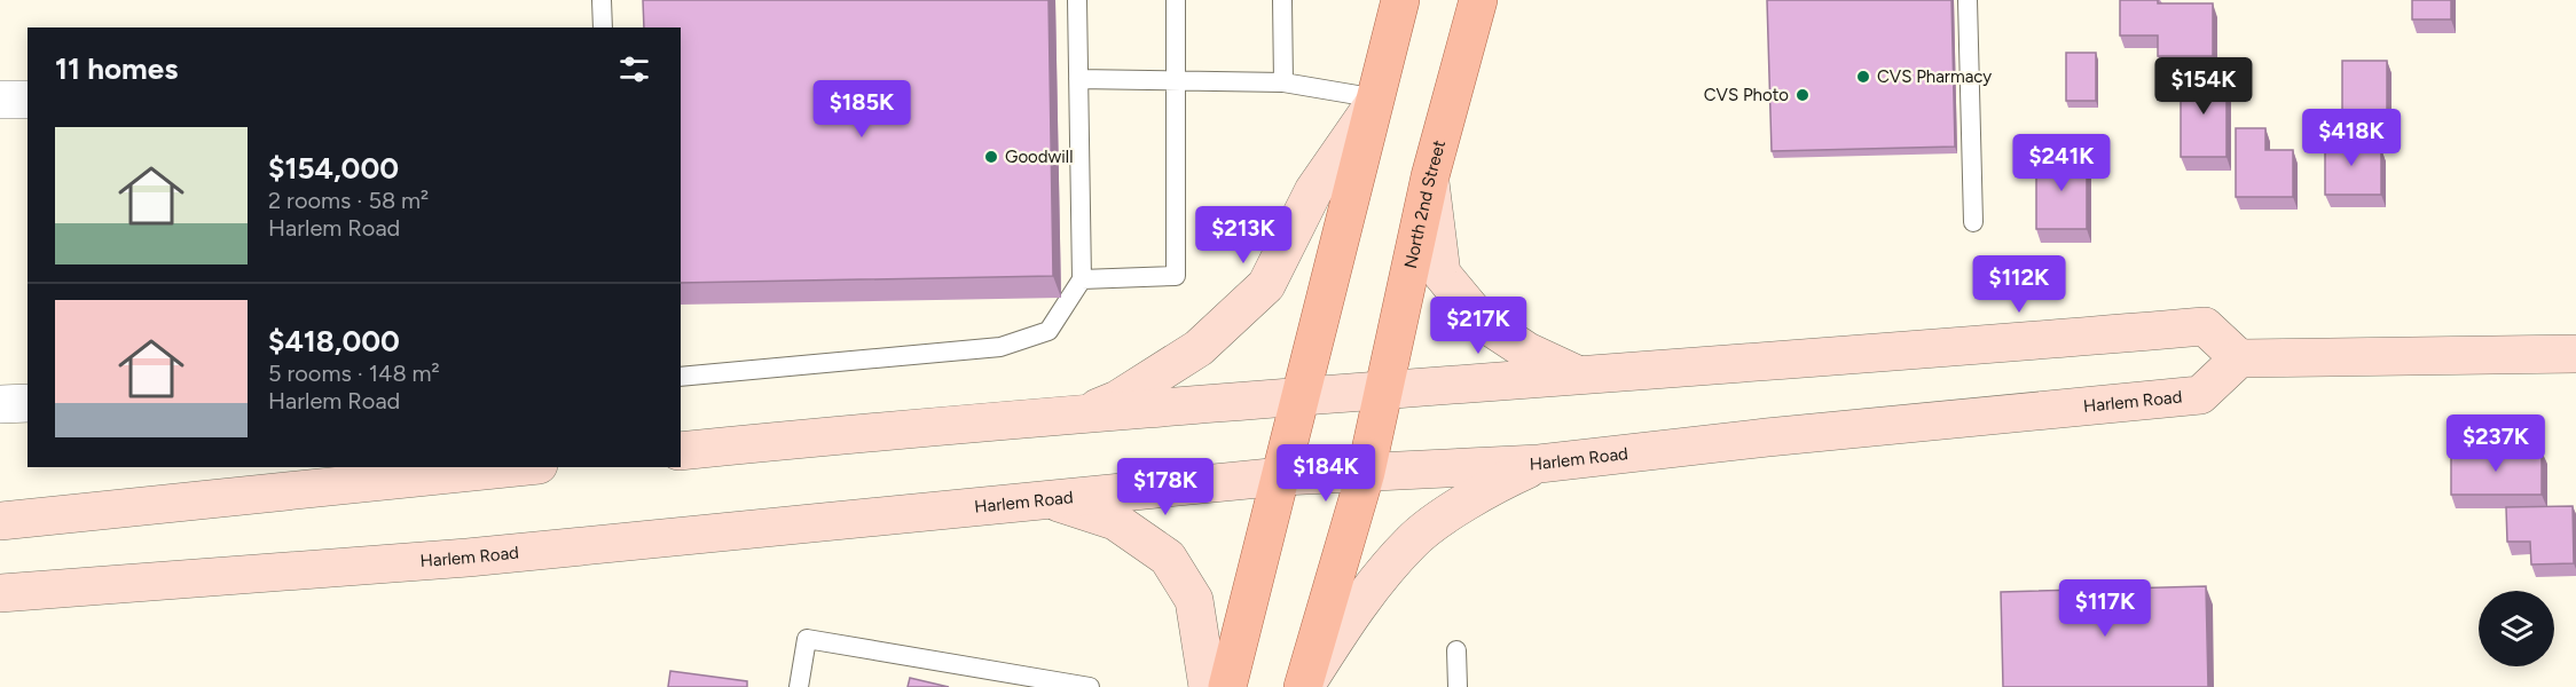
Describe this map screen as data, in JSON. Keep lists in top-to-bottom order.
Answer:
{
  "streets": {
    "main road": ["North 2nd Street", "Harlem Road"]
  },
  "crossings": [
    ["North 2nd Street", "Harlem Road"]
  ],
  "places": ["CVS Pharmacy", "CVS Photo", "Goodwill"],
  "page": {
    "heading": "11 homes",
    "price": [
      "$154K",
      "$185K",
      "$418K",
      "$241K",
      "$213K",
      "$112K",
      "$217K",
      "$237K",
      "$184K",
      "$178K",
      "$117K"
    ],
    "list": [
      {
        "name": "$154,000",
        "note": "2 rooms · 58 m² · Harlem Road"
      },
      {
        "name": "$418,000",
        "note": "5 rooms · 148 m² · Harlem Road"
      }
    ]
  }
}
